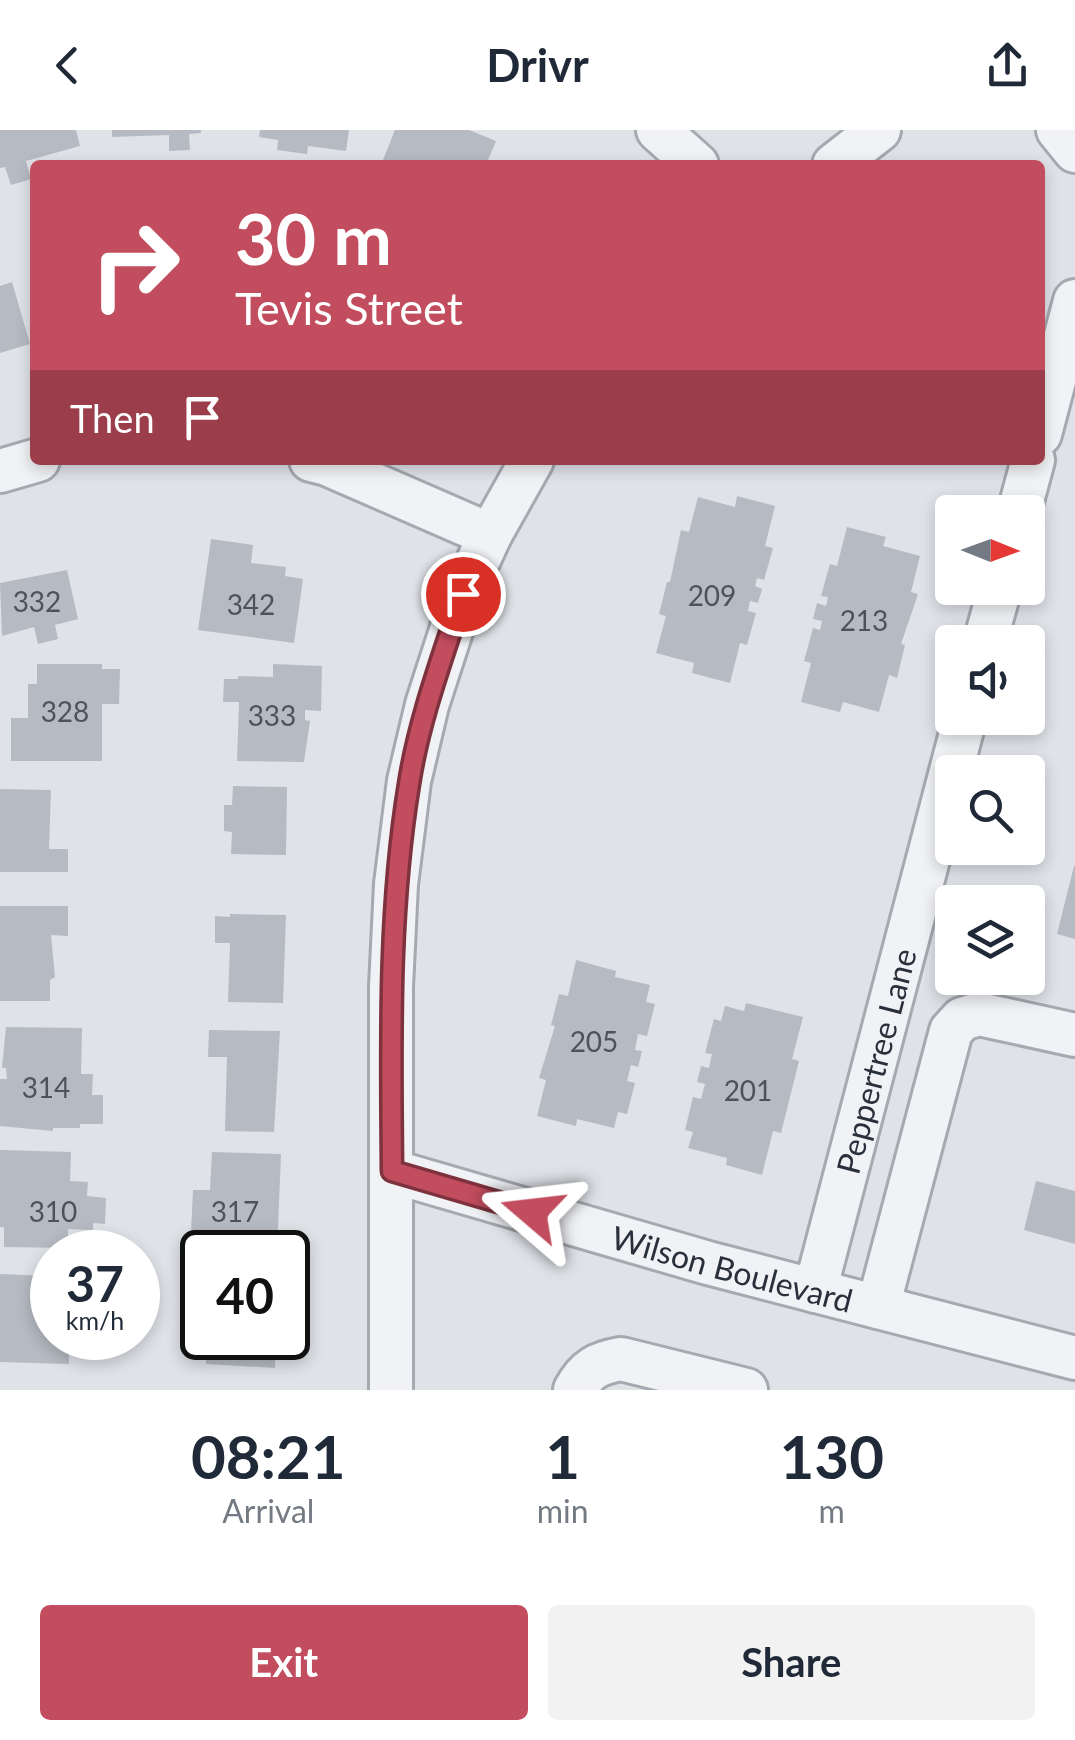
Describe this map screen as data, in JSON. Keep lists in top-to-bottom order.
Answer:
{
  "streets": {
    "street": ["Peppertree Lane", "Wilson Boulevard"]
  },
  "crossings": [
    ["Peppertree Lane", "Wilson Boulevard"]
  ],
  "house_numbers": [
    "209",
    "332",
    "342",
    "213",
    "328",
    "333",
    "205",
    "314",
    "201",
    "310",
    "317"
  ],
  "north": "right",
  "page": {
    "header": "Drivr",
    "turn": ["30 m", "Tevis Street"],
    "then": "Then",
    "speed": "37 km/h",
    "limit": "40",
    "eta": [
      "08:21",
      "Arrival",
      "1",
      "min",
      "130",
      "m"
    ],
    "buttons": ["Exit", "Share"]
  }
}
